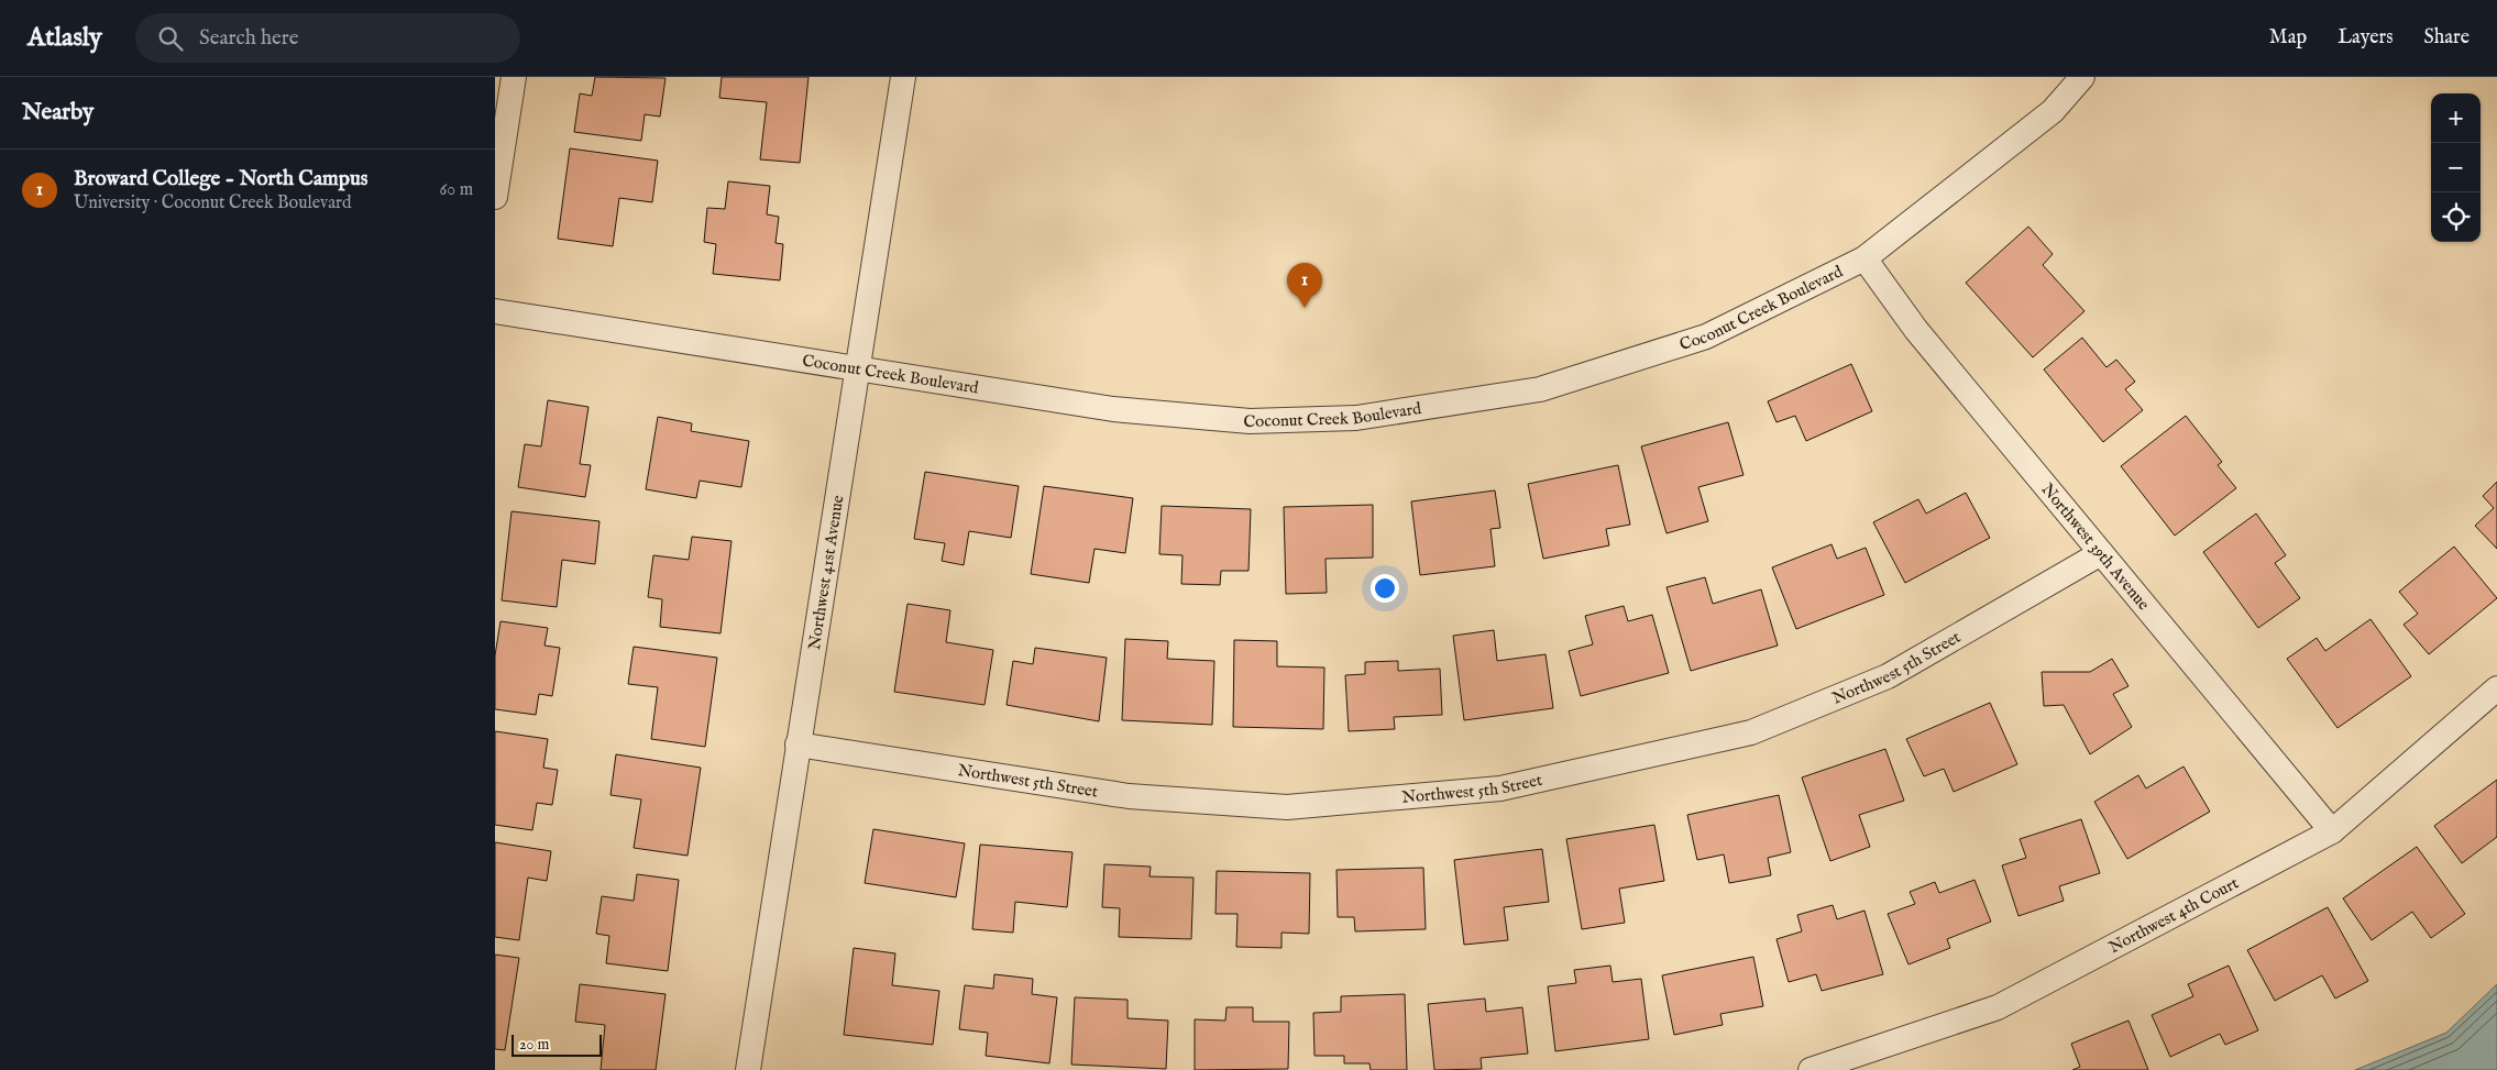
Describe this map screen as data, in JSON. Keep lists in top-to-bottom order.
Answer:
{
  "streets": {
    "street": [
      "Coconut Creek Boulevard",
      "Northwest 39th Avenue",
      "Northwest 41st Avenue",
      "Northwest 5th Street",
      "Northwest 4th Court"
    ]
  },
  "crossings": [
    ["Coconut Creek Boulevard", "Northwest 39th Avenue"],
    ["Coconut Creek Boulevard", "Northwest 41st Avenue"],
    ["Northwest 39th Avenue", "Northwest 5th Street"],
    ["Northwest 39th Avenue", "Northwest 4th Court"],
    ["Northwest 41st Avenue", "Northwest 5th Street"]
  ],
  "scale_bar": "20 m",
  "page": {
    "header": "Atlasly",
    "search": "Search here",
    "nav": ["Map", "Layers", "Share"],
    "heading": "Nearby",
    "map_buttons": ["+", "−"],
    "list": [
      {
        "mark": "1",
        "name": "Broward College - North Campus",
        "note": "University · Coconut Creek Boulevard",
        "value": "60 m"
      }
    ],
    "pins": "1",
    "scale": "20 m"
  }
}
